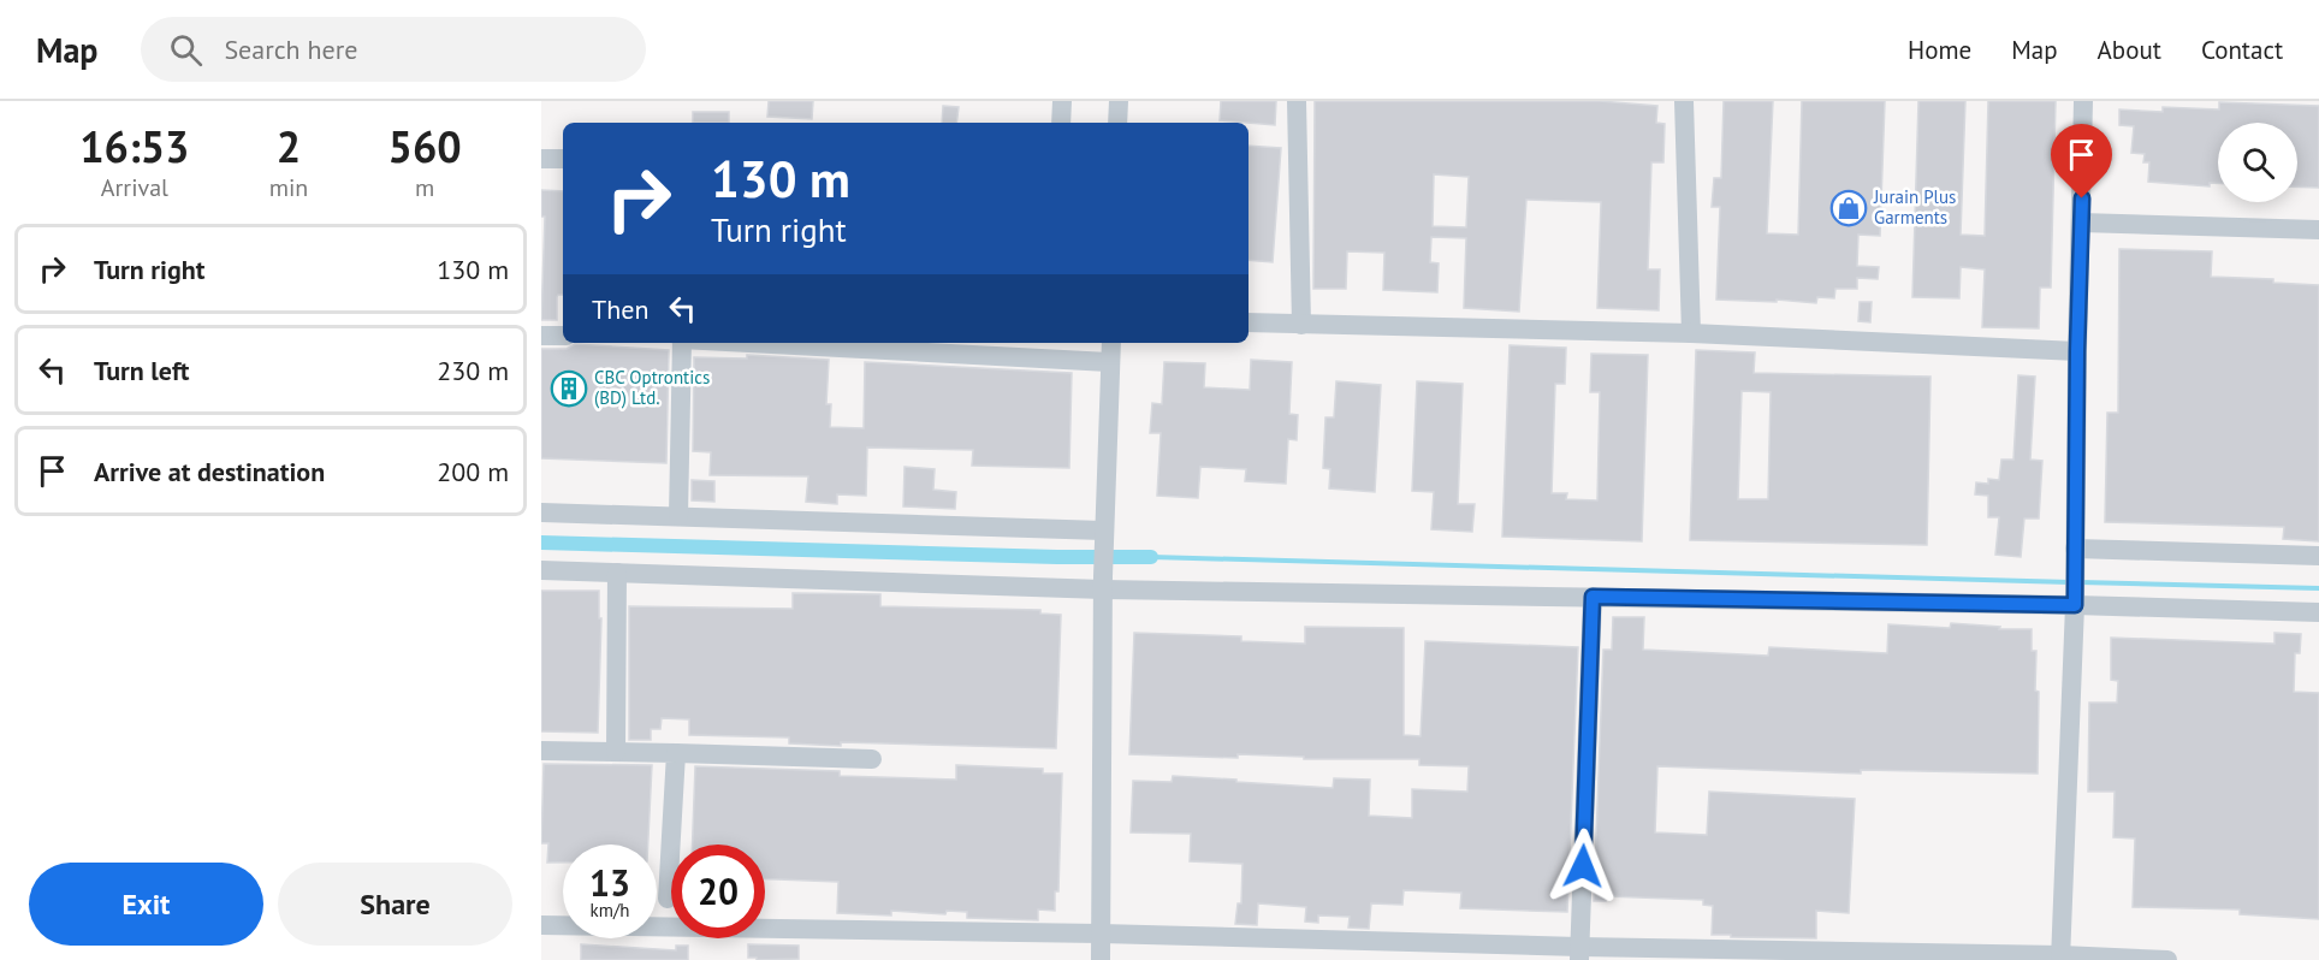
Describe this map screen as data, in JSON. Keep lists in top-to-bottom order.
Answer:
{
  "places": {
    "shop": ["Jurain Plus Garments"],
    "building": ["CBC Optrontics (BD) Ltd."]
  },
  "page": {
    "header": "Map",
    "search": "Search here",
    "nav": [
      "Home",
      "Map",
      "About",
      "Contact"
    ],
    "eta": [
      "16:53",
      "Arrival",
      "2",
      "min",
      "560",
      "m"
    ],
    "turn": ["130 m", "Turn right"],
    "list": [
      {
        "name": "Turn right",
        "value": "130 m"
      },
      {
        "name": "Turn left",
        "value": "230 m"
      },
      {
        "name": "Arrive at destination",
        "value": "200 m"
      }
    ],
    "then": "Then",
    "speed": "13 km/h",
    "limit": "20",
    "buttons": ["Exit", "Share"]
  }
}
